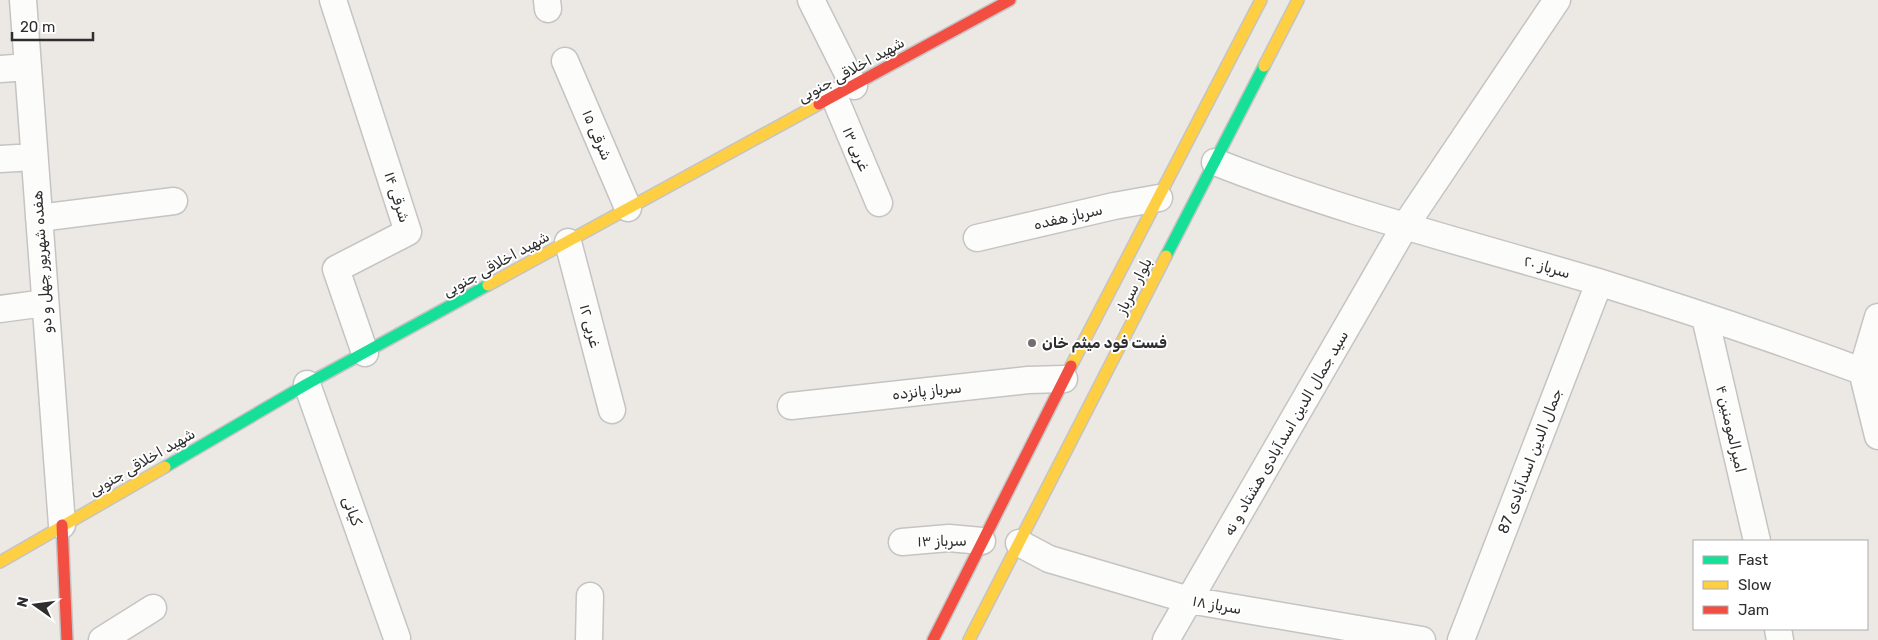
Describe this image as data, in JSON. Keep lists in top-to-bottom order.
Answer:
{
  "streets": {
    "main road": ["شهید اخلاقی جنوبی", "بلوار سرباز"],
    "street": [
      "شرقی ۱۵",
      "غربی ۱۳",
      "شرقی ۱۴",
      "سرباز هفده",
      "هفده شهریور چهل و دو",
      "سرباز ۲۰",
      "غربی ۱۲",
      "سرباز پانزده",
      "امیرالمومنین ۴",
      "سید جمال الدین اسدآبادی هشتاد و نه",
      "جمال الدین اسدآبادی 87",
      "کیانی",
      "سرباز ۱۳",
      "سرباز ۱۸"
    ]
  },
  "crossings": [
    ["شهید اخلاقی جنوبی", "شرقی ۱۵"],
    ["شهید اخلاقی جنوبی", "غربی ۱۳"],
    ["شهید اخلاقی جنوبی", "شرقی ۱۴"],
    ["شهید اخلاقی جنوبی", "هفده شهریور چهل و دو"],
    ["شهید اخلاقی جنوبی", "غربی ۱۲"],
    ["شهید اخلاقی جنوبی", "کیانی"],
    ["سرباز هفده", "بلوار سرباز"],
    ["سرباز ۲۰", "بلوار سرباز"],
    ["سرباز ۲۰", "امیرالمومنین ۴"],
    ["سرباز ۲۰", "سید جمال الدین اسدآبادی هشتاد و نه"],
    ["سرباز ۲۰", "جمال الدین اسدآبادی 87"],
    ["بلوار سرباز", "سرباز پانزده"],
    ["بلوار سرباز", "سرباز ۱۳"],
    ["بلوار سرباز", "سرباز ۱۸"],
    ["سید جمال الدین اسدآبادی هشتاد و نه", "سرباز ۱۸"]
  ],
  "places": ["فست فود میثم خان"],
  "legend": ["Fast", "Slow", "Jam"],
  "scale_bar": "20 m",
  "north": "left"
}
